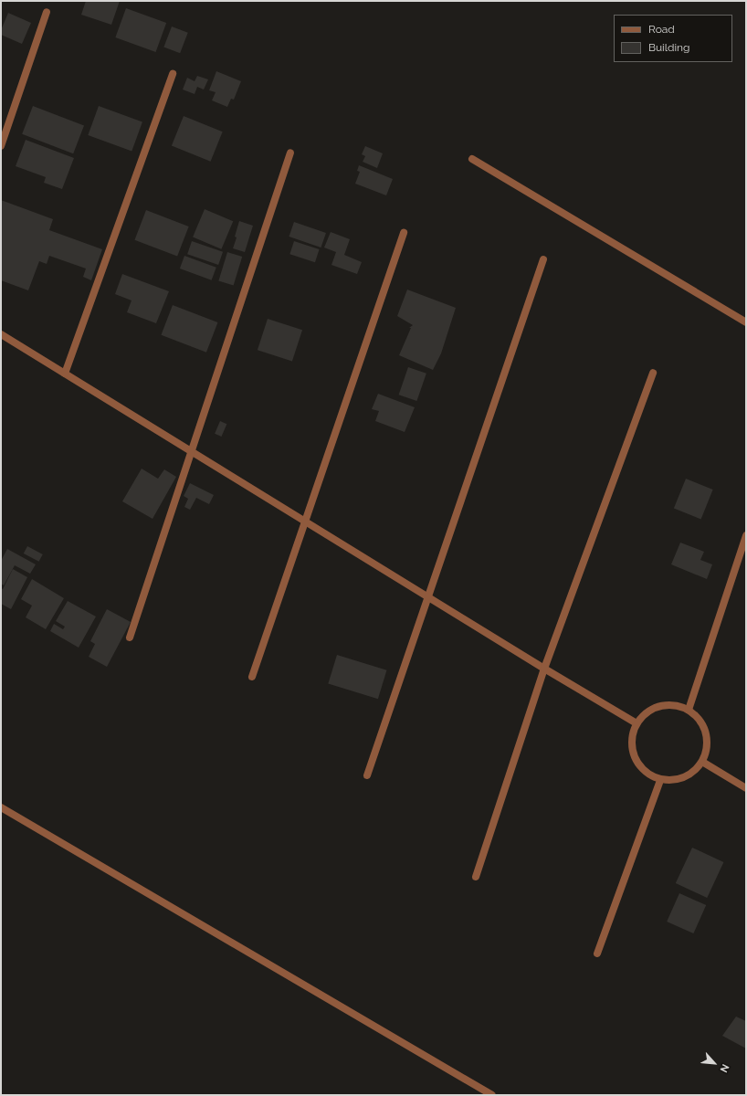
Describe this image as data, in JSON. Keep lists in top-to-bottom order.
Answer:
{
  "legend": ["Road", "Building"],
  "north": "bottom right"
}
